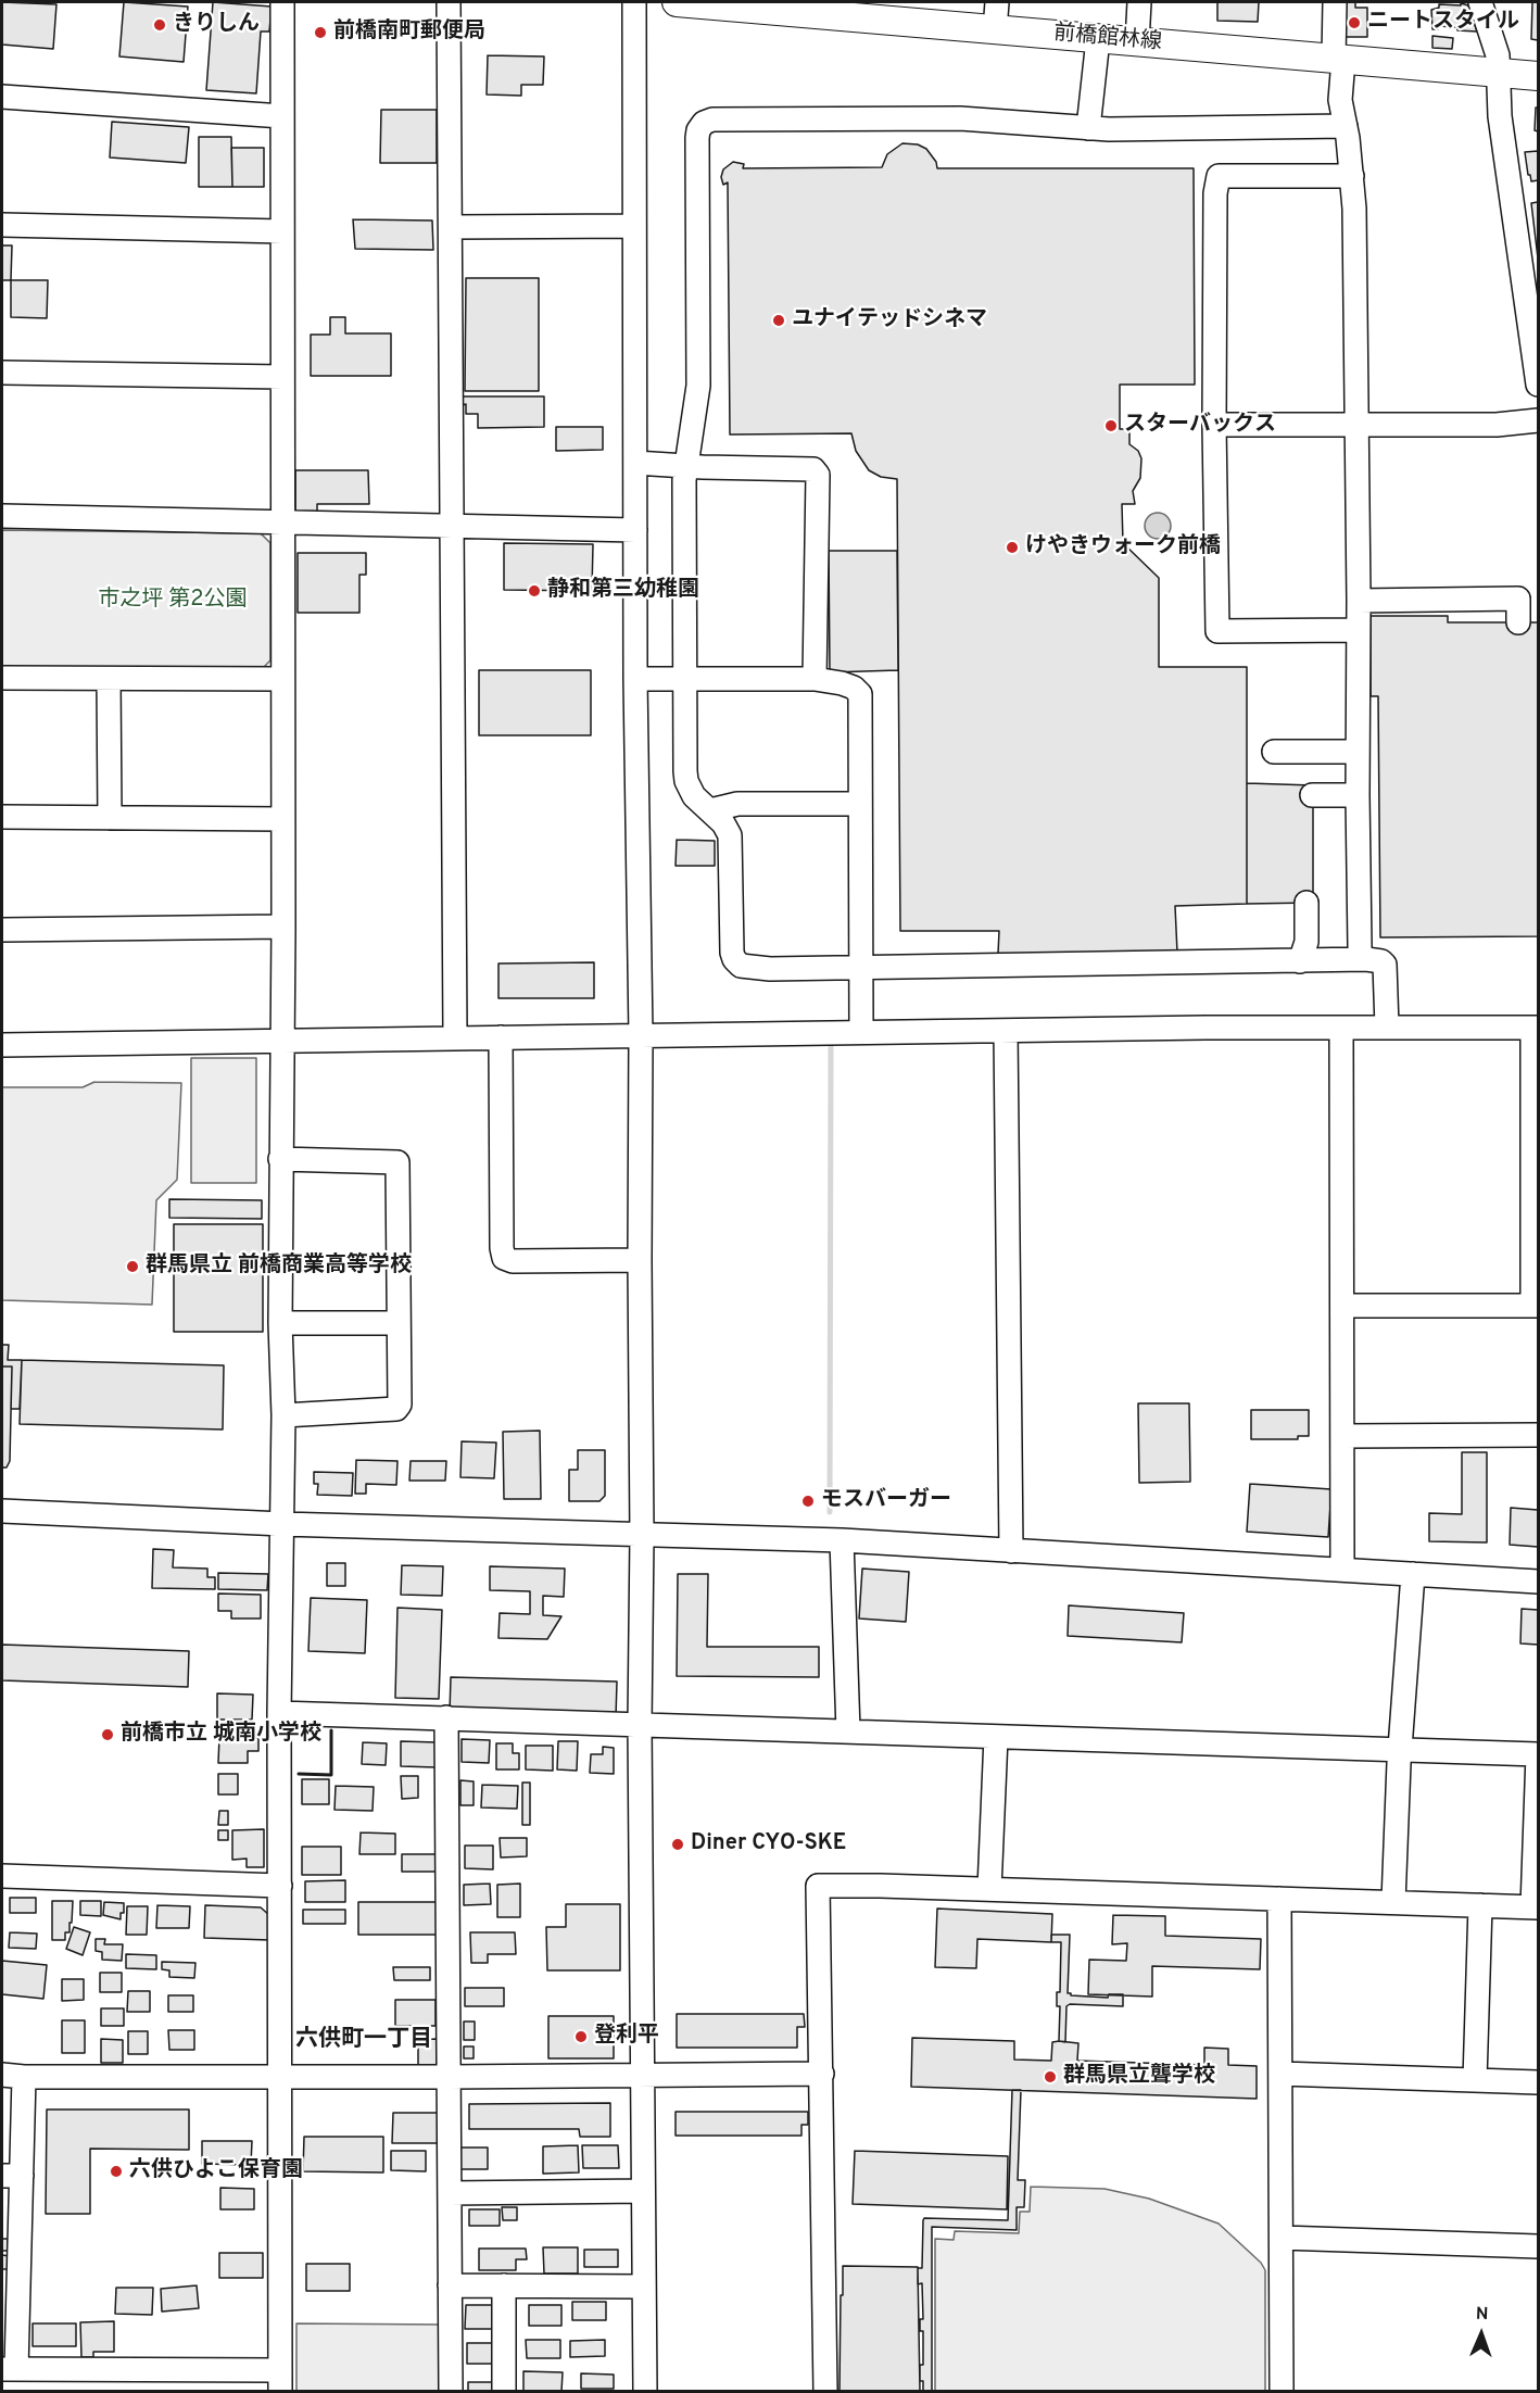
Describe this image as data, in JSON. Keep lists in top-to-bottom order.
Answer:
{
  "streets": {
    "main road": ["前橋館林線"]
  },
  "districts": ["六供町一丁目"],
  "parks": ["市之坪 第2公園"],
  "places": [
    "ニートスタイル",
    "きりしん",
    "前橋南町郵便局",
    "ユナイテッドシネマ",
    "スターバックス",
    "けやきウォーク前橋",
    "静和第三幼稚園",
    "群馬県立 前橋商業高等学校",
    "モスバーガー",
    "前橋市立 城南小学校",
    "Diner CYO-SKE",
    "登利平",
    "群馬県立聾学校",
    "六供ひよこ保育園"
  ],
  "north": "top"
}
